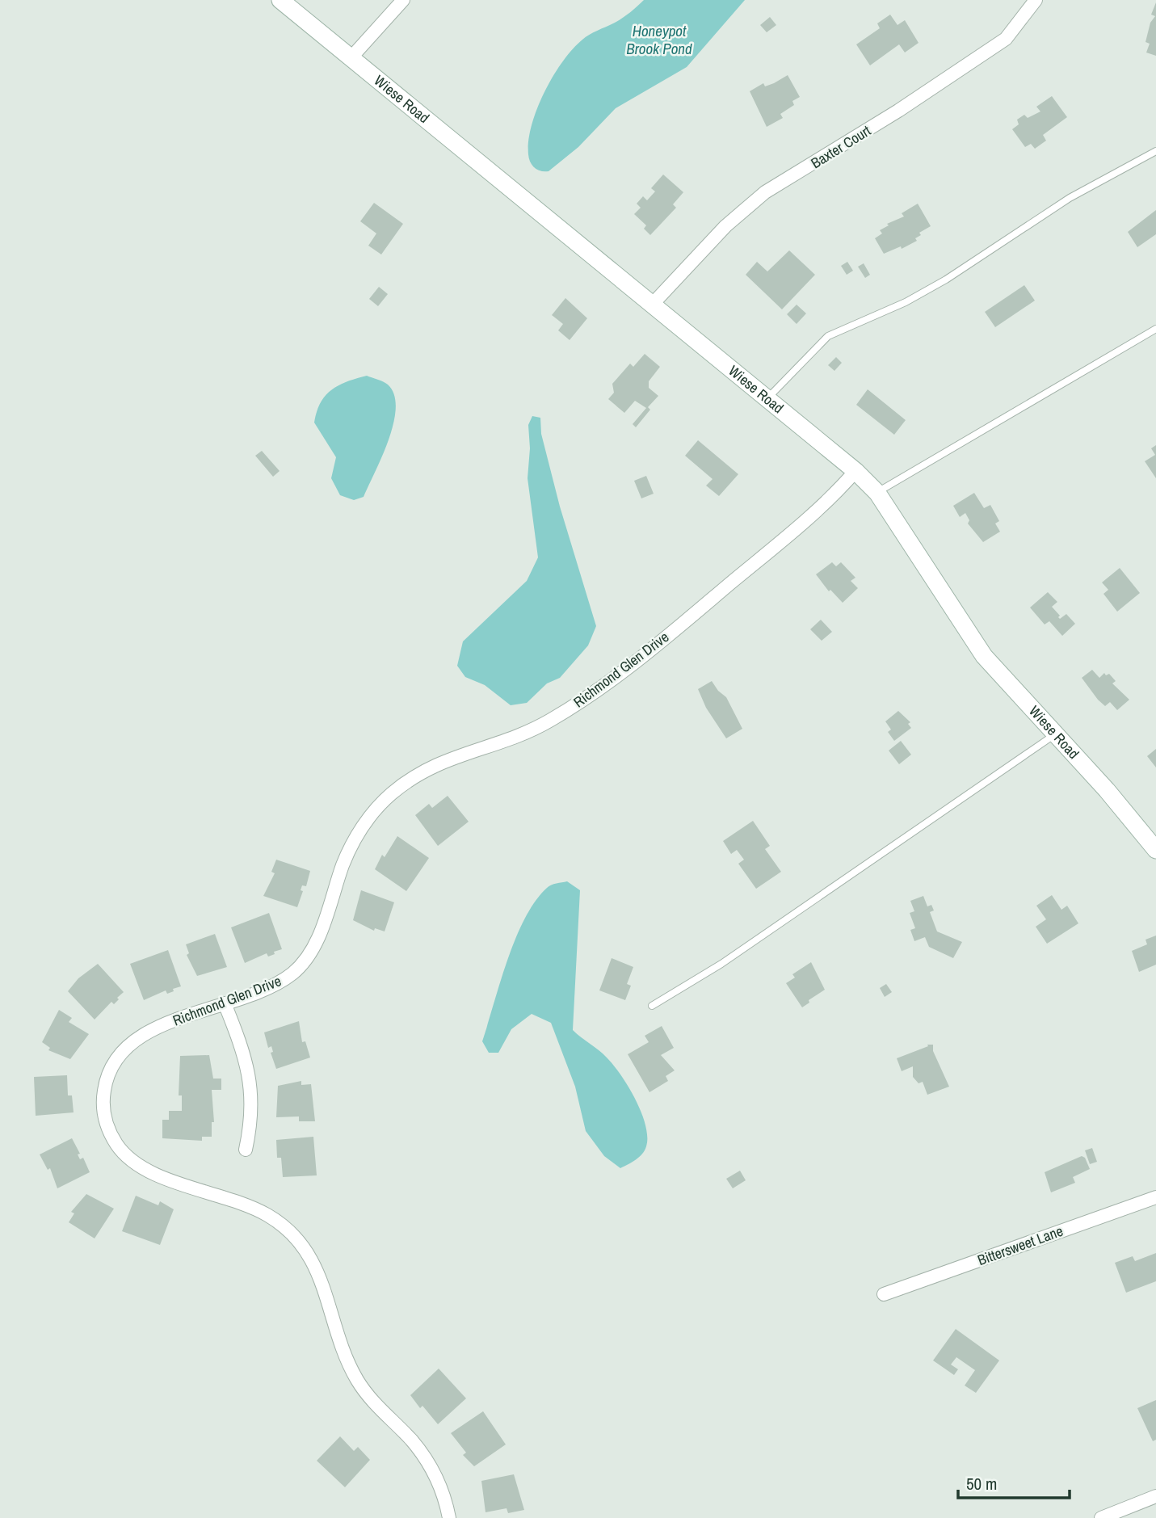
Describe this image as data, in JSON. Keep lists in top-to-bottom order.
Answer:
{
  "streets": {
    "street": [
      "Wiese Road",
      "Baxter Court",
      "Richmond Glen Drive",
      "Bittersweet Lane"
    ]
  },
  "crossings": [
    ["Wiese Road", "Baxter Court"],
    ["Wiese Road", "Richmond Glen Drive"]
  ],
  "water": ["Honeypot Brook Pond"],
  "scale_bar": "50 m"
}
